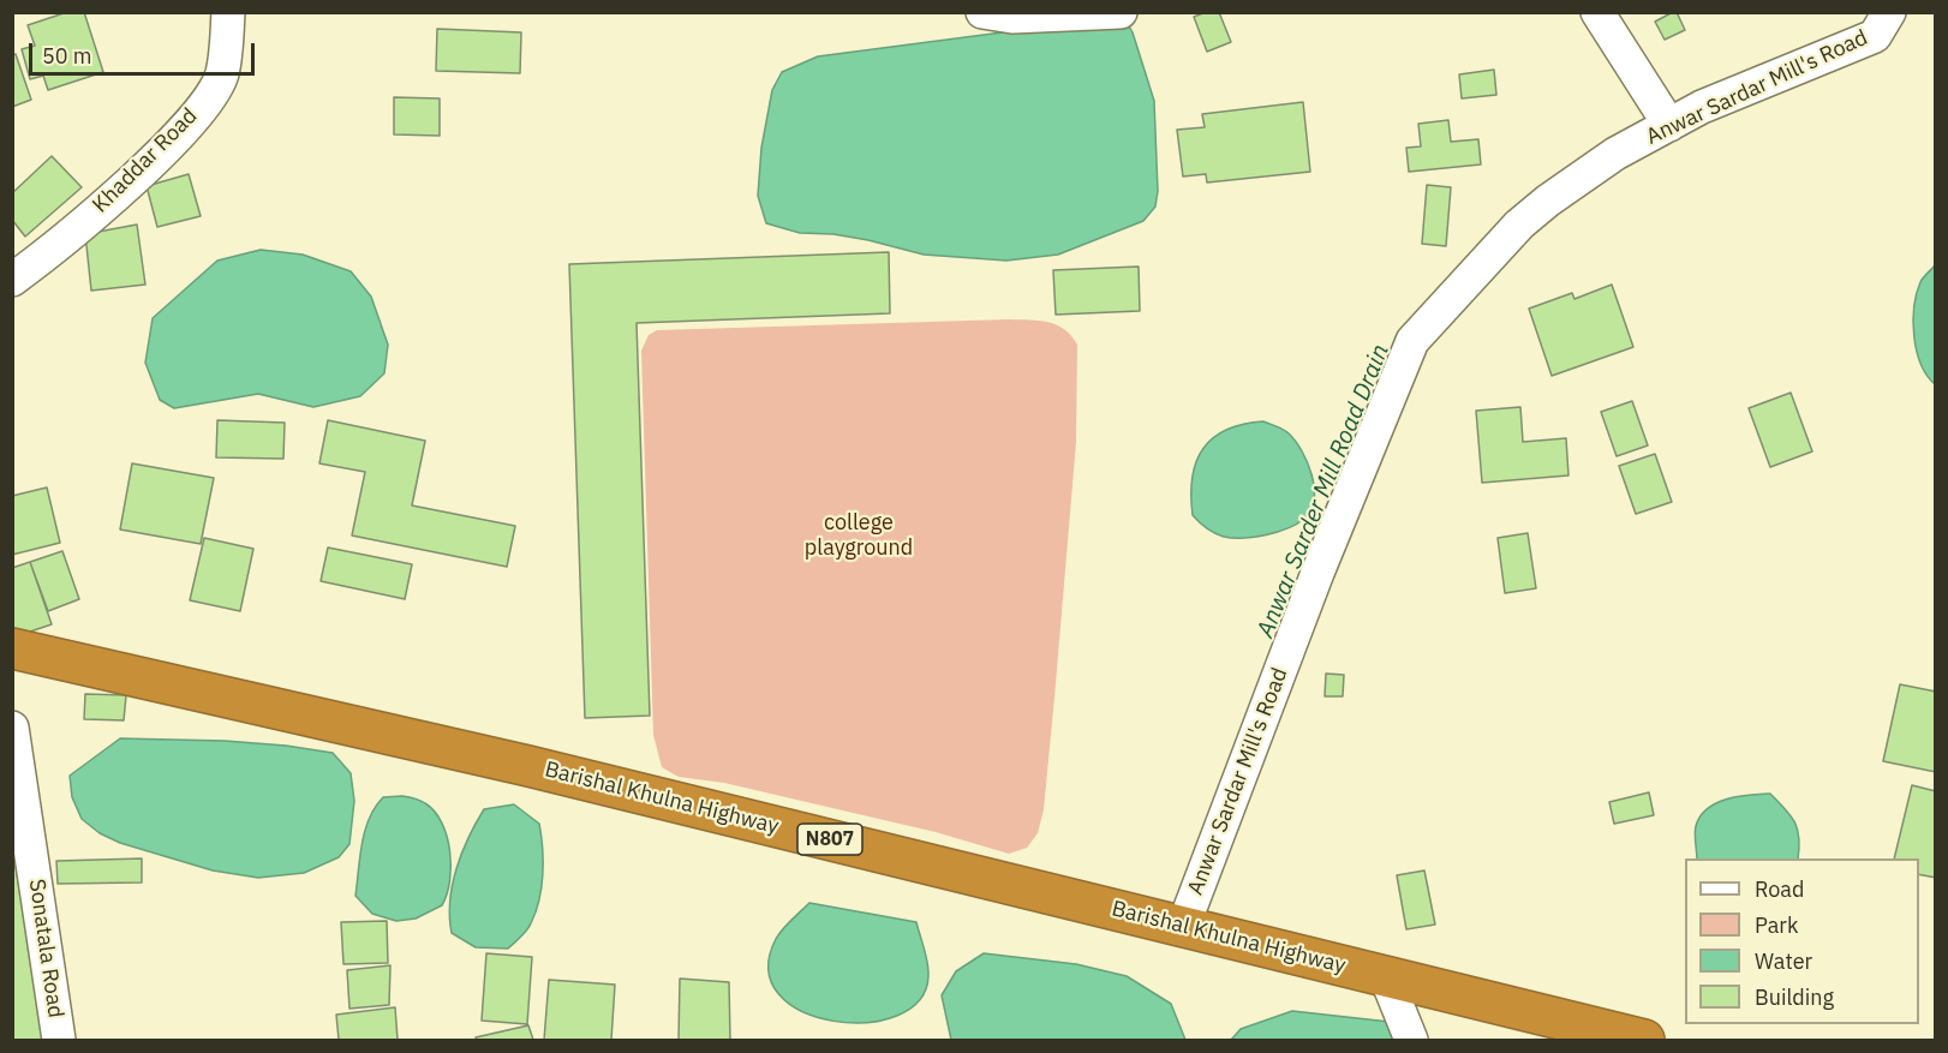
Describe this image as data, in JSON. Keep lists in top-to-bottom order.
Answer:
{
  "streets": {
    "highway": ["Barishal Khulna Highway", "N807"],
    "street": ["Anwar Sardar Mill's Road", "Khaddar Road", "Sonatala Road"]
  },
  "crossings": [
    ["Anwar Sardar Mill's Road", "Barishal Khulna Highway"]
  ],
  "water": ["Anwar Sarder Mill Road Drain"],
  "parks": ["college playground"],
  "legend": [
    "Road",
    "Park",
    "Water",
    "Building"
  ],
  "scale_bar": "50 m"
}
